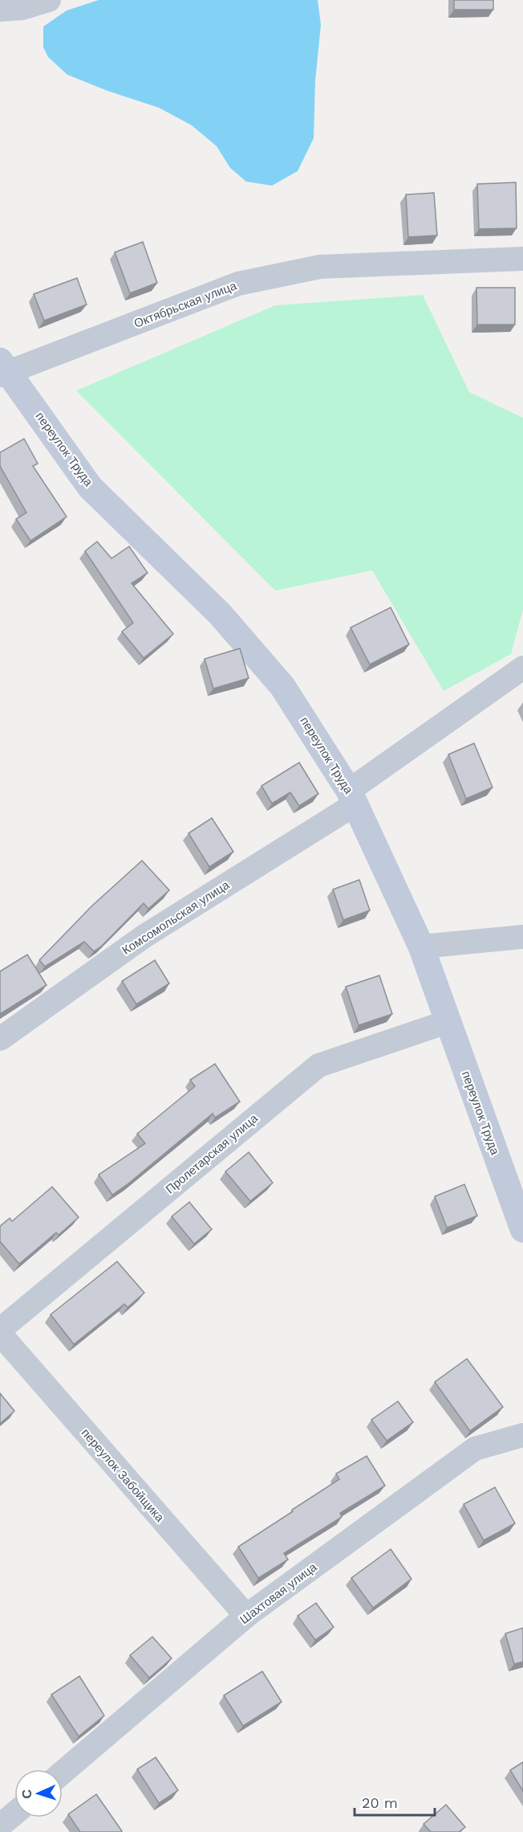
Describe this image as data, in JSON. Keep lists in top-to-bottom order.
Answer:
{
  "streets": {
    "street": [
      "Октябрьская улица",
      "переулок Труда",
      "Комсомольская улица",
      "Пролетарская улица",
      "переулок Забойщика",
      "Шахтовая улица"
    ]
  },
  "crossings": [
    ["Октябрьская улица", "переулок Труда"],
    ["переулок Труда", "Комсомольская улица"],
    ["переулок Труда", "Пролетарская улица"],
    ["переулок Забойщика", "Шахтовая улица"]
  ],
  "scale_bar": "20 m",
  "north": "left"
}
